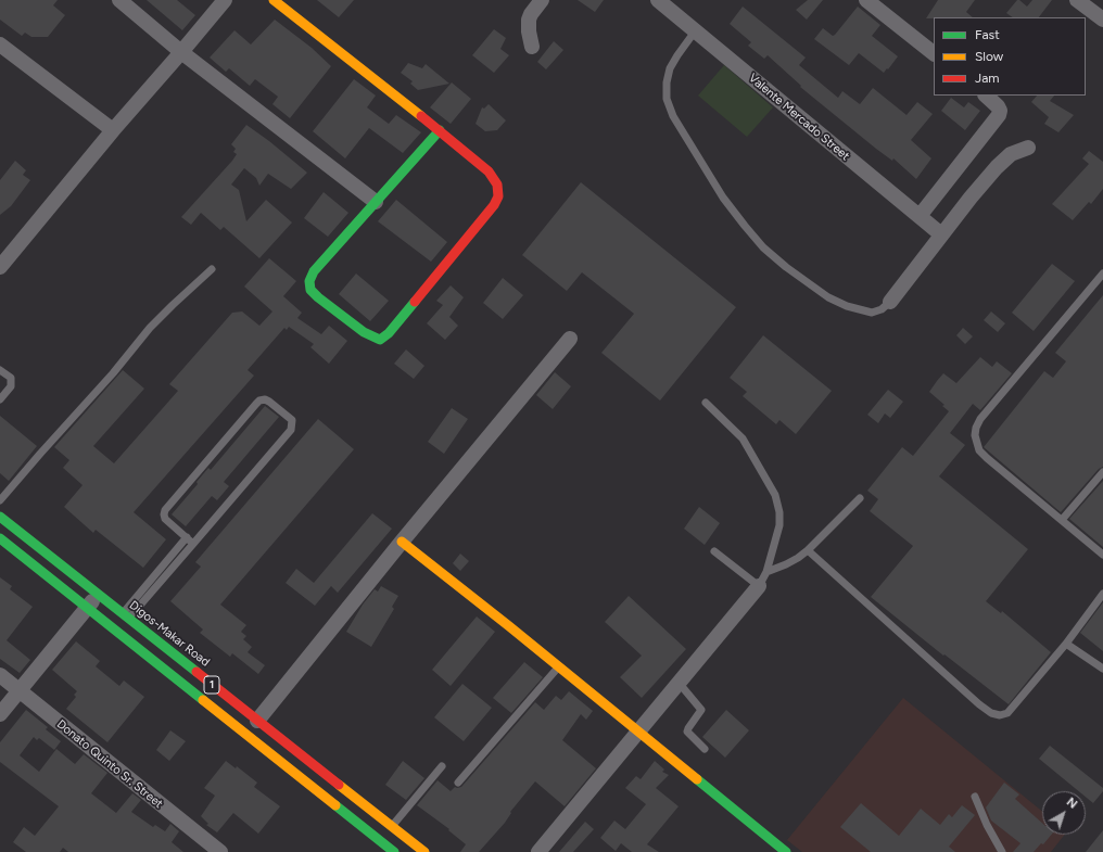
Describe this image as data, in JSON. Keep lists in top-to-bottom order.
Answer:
{
  "streets": {
    "street": [
      "Valente Mercado Street",
      "Digos-Makar Road",
      "1",
      "Donato Quinto Sr. Street"
    ]
  },
  "legend": ["Fast", "Slow", "Jam"],
  "north": "top right"
}
